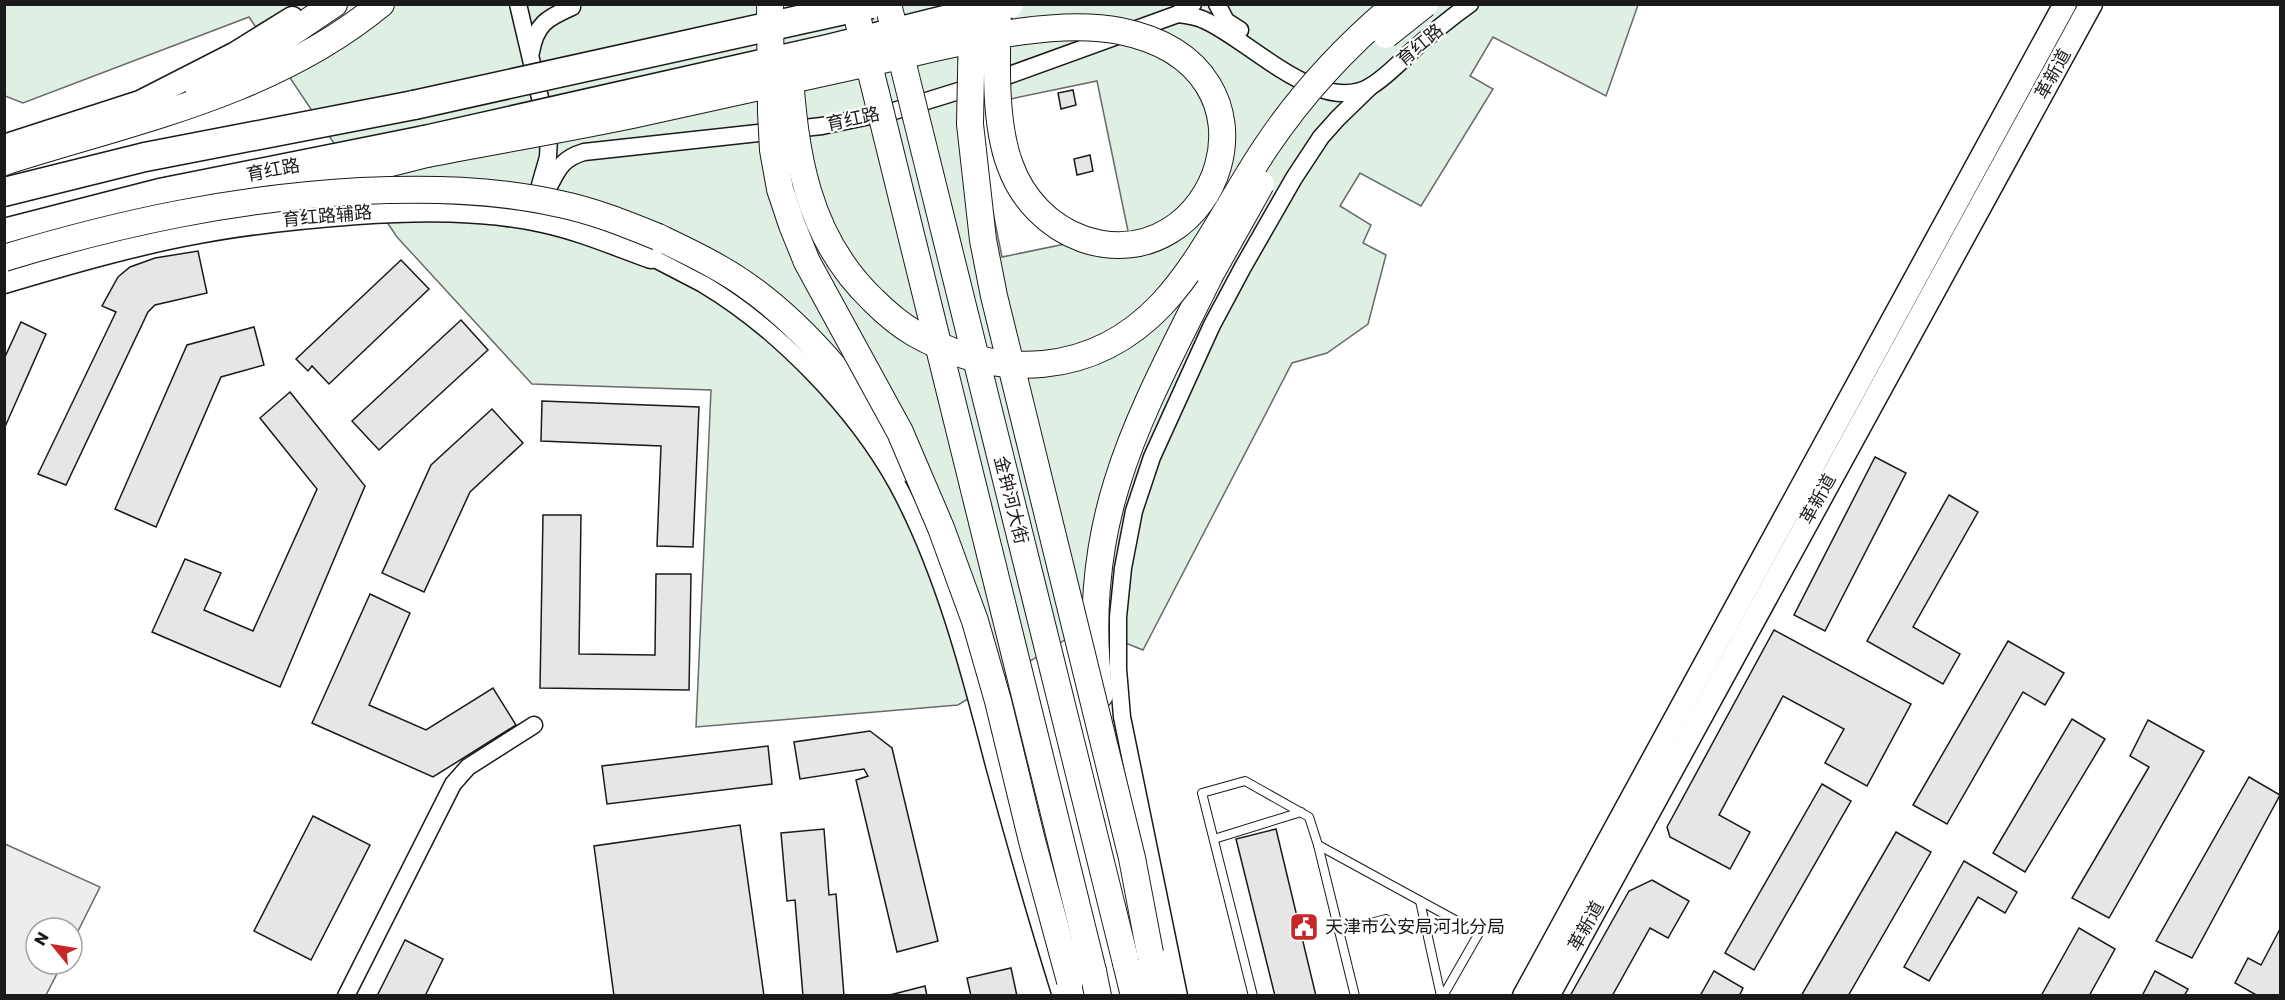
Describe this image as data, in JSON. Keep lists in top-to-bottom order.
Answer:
{
  "streets": {
    "highway": ["育红路"],
    "main road": ["金钟河大街"],
    "street": ["革新道", "育红路辅路"]
  },
  "crossings": [
    ["育红路辅路", "金钟河大街"]
  ],
  "places": {
    "public building": ["天津市公安局河北分局"]
  },
  "north": "top left"
}
